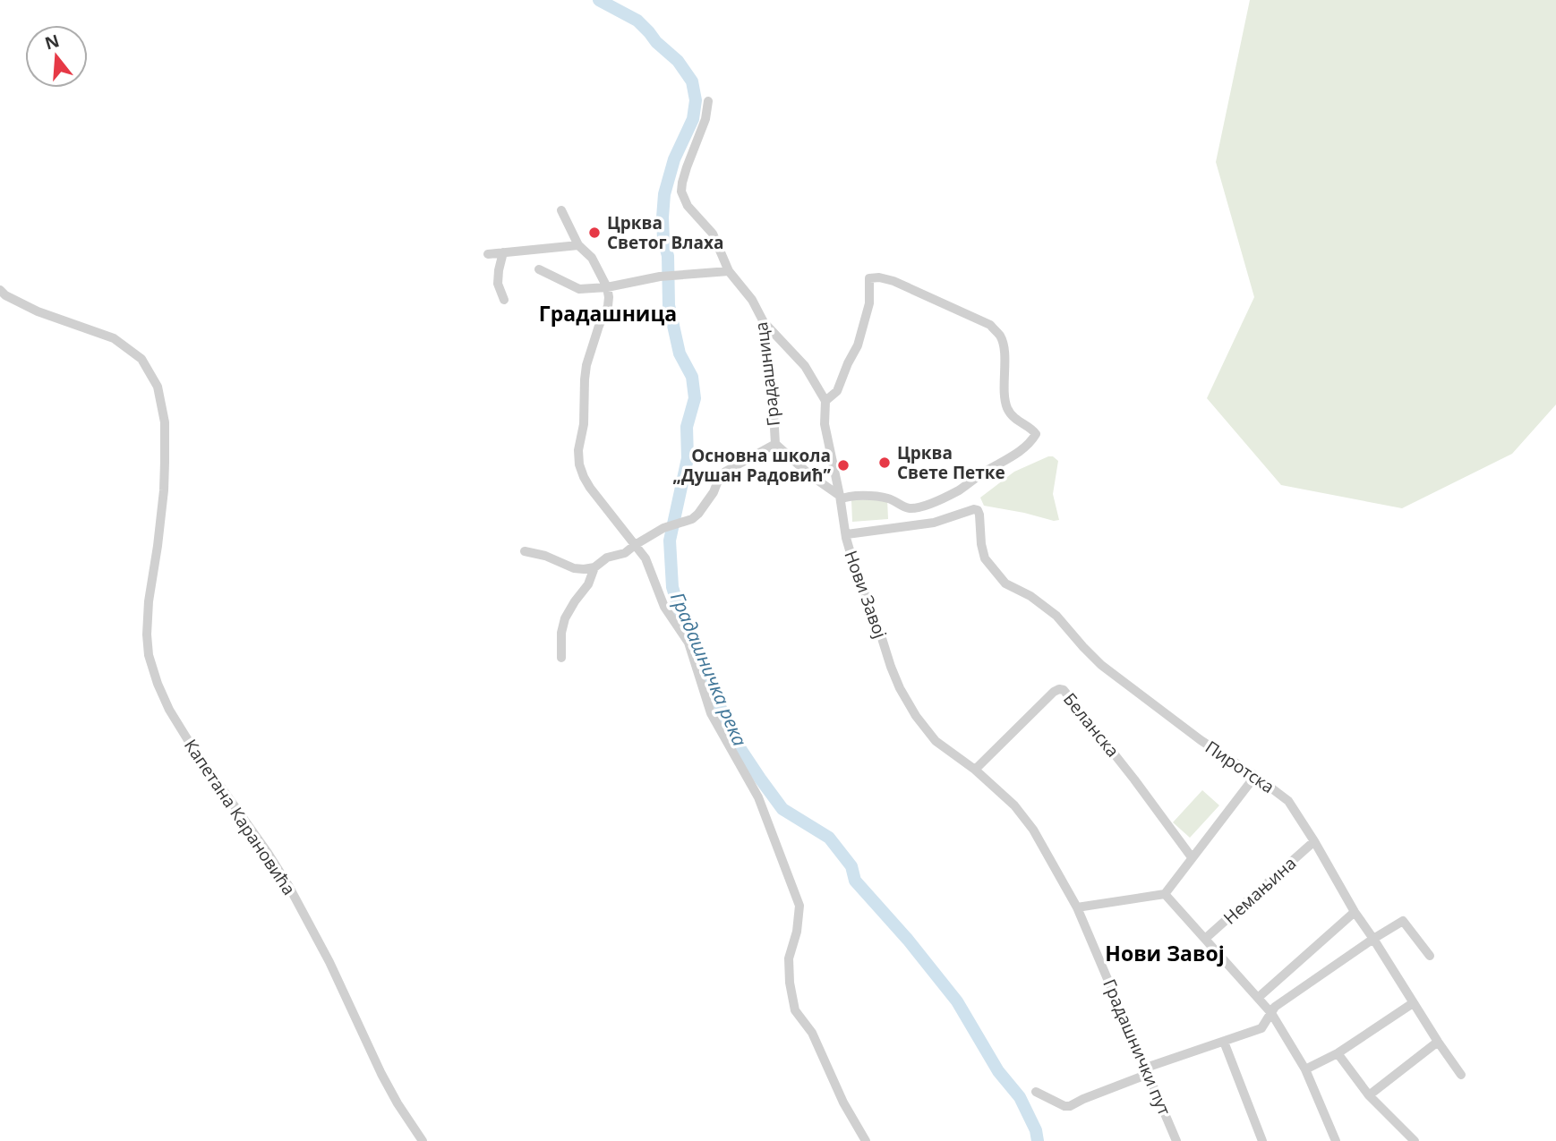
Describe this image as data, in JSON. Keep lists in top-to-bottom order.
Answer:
{
  "streets": {
    "street": [
      "Градашница",
      "Нови Завој",
      "Беланска",
      "Пиротска",
      "Капетана Карановића",
      "Немањина",
      "Градашнички пут"
    ]
  },
  "crossings": [
    ["Градашница", "Нови Завој"],
    ["Нови Завој", "Пиротска"],
    ["Нови Завој", "Градашнички пут"],
    ["Беланска", "Градашнички пут"],
    ["Пиротска", "Немањина"]
  ],
  "districts": ["Градашница", "Нови Завој"],
  "water": ["Градашничка река"],
  "places": ["Црква Светог Влаха", "Црква Свете Петке", "Основна школа „Душан Радовић”"],
  "north": "top"
}
